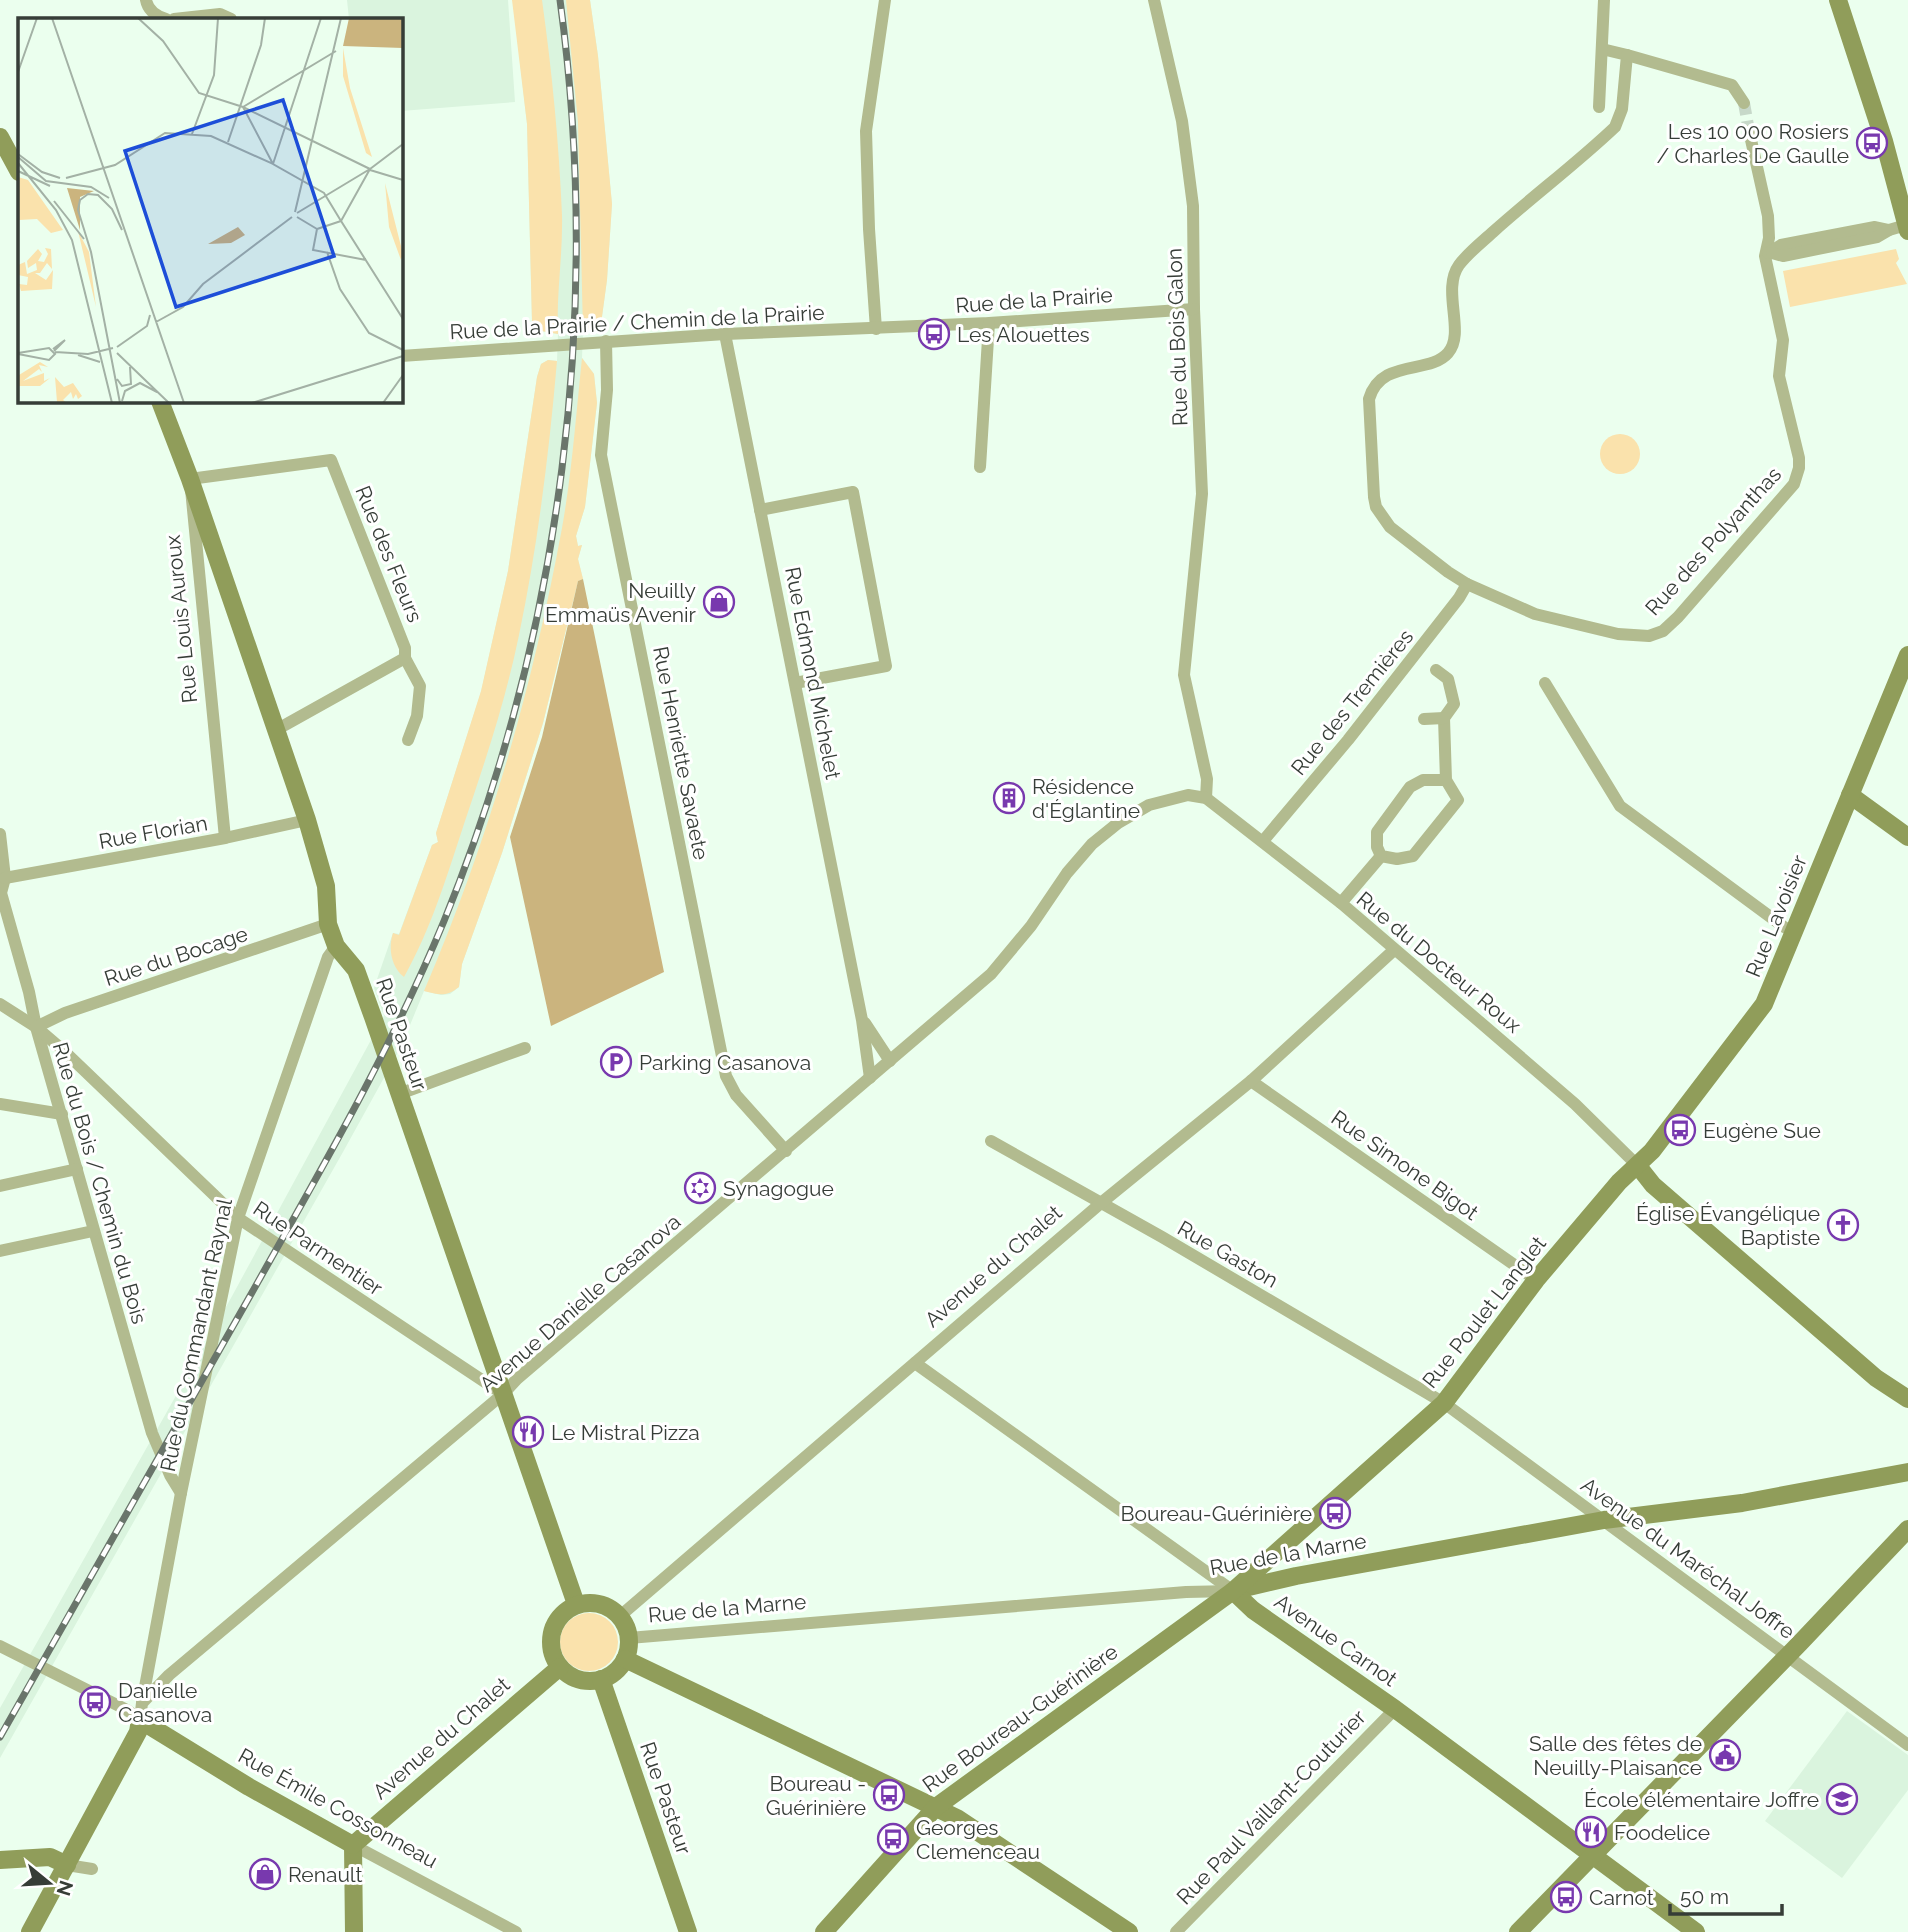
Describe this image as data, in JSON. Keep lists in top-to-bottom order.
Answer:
{
  "streets": {
    "street": [
      "Rue de la Prairie",
      "Rue de la Prairie / Chemin de la Prairie",
      "Rue du Bois Galon",
      "Rue des Polyanthas",
      "Rue des Fleurs",
      "Rue Louis Auroux",
      "Rue Edmond Michelet",
      "Rue des Tremières",
      "Rue Henriette Savaete",
      "Rue Florian",
      "Rue Lavoisier",
      "Rue du Bocage",
      "Rue du Docteur Roux",
      "Rue Pasteur",
      "Rue Simone Bigot",
      "Rue du Bois / Chemin du Bois",
      "Rue Parmentier",
      "Rue Gaston",
      "Avenue du Chalet",
      "Avenue Danielle Casanova",
      "Rue Poulet Langlet",
      "Rue du Commandant Raynal",
      "Rue de la Marne",
      "Avenue du Maréchal Joffre",
      "Avenue Carnot",
      "Rue Boureau-Guérinière",
      "Rue Paul Vaillant-Couturier",
      "Rue Émile Cossonneau"
    ]
  },
  "crossings": [
    ["Rue de la Prairie", "Rue de la Prairie / Chemin de la Prairie"],
    ["Rue de la Prairie", "Rue du Bois Galon"],
    ["Rue de la Prairie / Chemin de la Prairie", "Rue Edmond Michelet"],
    ["Rue de la Prairie / Chemin de la Prairie", "Rue Henriette Savaete"],
    ["Rue du Bois Galon", "Rue du Docteur Roux"],
    ["Rue du Bois Galon", "Avenue Danielle Casanova"],
    ["Rue des Polyanthas", "Rue des Tremières"],
    ["Rue des Fleurs", "Rue Louis Auroux"],
    ["Rue des Fleurs", "Rue Pasteur"],
    ["Rue Louis Auroux", "Rue Florian"],
    ["Rue Louis Auroux", "Rue Pasteur"],
    ["Rue Edmond Michelet", "Avenue Danielle Casanova"],
    ["Rue des Tremières", "Rue du Docteur Roux"],
    ["Rue Henriette Savaete", "Avenue Danielle Casanova"],
    ["Rue Florian", "Rue Pasteur"],
    ["Rue Florian", "Rue du Bois / Chemin du Bois"],
    ["Rue Lavoisier", "Rue du Docteur Roux"],
    ["Rue Lavoisier", "Rue Poulet Langlet"],
    ["Rue du Bocage", "Rue Pasteur"],
    ["Rue du Bocage", "Rue du Bois / Chemin du Bois"],
    ["Rue du Bocage", "Rue Parmentier"],
    ["Rue du Docteur Roux", "Avenue du Chalet"],
    ["Rue du Docteur Roux", "Avenue Danielle Casanova"],
    ["Rue du Docteur Roux", "Rue Poulet Langlet"],
    ["Rue Pasteur", "Rue Parmentier"],
    ["Rue Pasteur", "Avenue du Chalet"],
    ["Rue Pasteur", "Avenue Danielle Casanova"],
    ["Rue Pasteur", "Rue du Commandant Raynal"],
    ["Rue Pasteur", "Rue de la Marne"],
    ["Rue Simone Bigot", "Avenue du Chalet"],
    ["Rue Simone Bigot", "Rue Poulet Langlet"],
    ["Rue du Bois / Chemin du Bois", "Rue Parmentier"],
    ["Rue du Bois / Chemin du Bois", "Rue du Commandant Raynal"],
    ["Rue Parmentier", "Avenue Danielle Casanova"],
    ["Rue Parmentier", "Rue du Commandant Raynal"],
    ["Rue Gaston", "Avenue du Chalet"],
    ["Rue Gaston", "Rue Poulet Langlet"],
    ["Rue Gaston", "Avenue du Maréchal Joffre"],
    ["Avenue du Chalet", "Rue de la Marne"],
    ["Avenue du Chalet", "Avenue Carnot"],
    ["Avenue du Chalet", "Rue Émile Cossonneau"],
    ["Avenue Danielle Casanova", "Rue du Commandant Raynal"],
    ["Avenue Danielle Casanova", "Rue Émile Cossonneau"],
    ["Rue Poulet Langlet", "Rue de la Marne"],
    ["Rue Poulet Langlet", "Avenue du Maréchal Joffre"],
    ["Rue Poulet Langlet", "Avenue Carnot"],
    ["Rue Poulet Langlet", "Rue Boureau-Guérinière"],
    ["Rue du Commandant Raynal", "Rue Émile Cossonneau"],
    ["Rue de la Marne", "Avenue du Maréchal Joffre"],
    ["Rue de la Marne", "Avenue Carnot"],
    ["Rue de la Marne", "Rue Boureau-Guérinière"],
    ["Avenue Carnot", "Rue Boureau-Guérinière"],
    ["Avenue Carnot", "Rue Paul Vaillant-Couturier"]
  ],
  "places": {
    "bus stop": [
      "Les 10 000 Rosiers / Charles De Gaulle",
      "Les Alouettes",
      "Eugène Sue",
      "Boureau-Guérinière",
      "Danielle Casanova",
      "Boureau - Guérinière",
      "Georges Clemenceau",
      "Carnot"
    ],
    "shop": ["Neuilly Emmaüs Avenir", "Renault"],
    "building": ["Résidence d'Églantine"],
    "parking": ["Parking Casanova"],
    "synagogue": ["Synagogue"],
    "church": ["Église Évangélique Baptiste"],
    "restaurant": ["Le Mistral Pizza", "Foodelice"],
    "public building": ["Salle des fêtes de Neuilly-Plaisance"],
    "school or university": ["École élémentaire Joffre"]
  },
  "scale_bar": "50 m",
  "north": "right"
}
